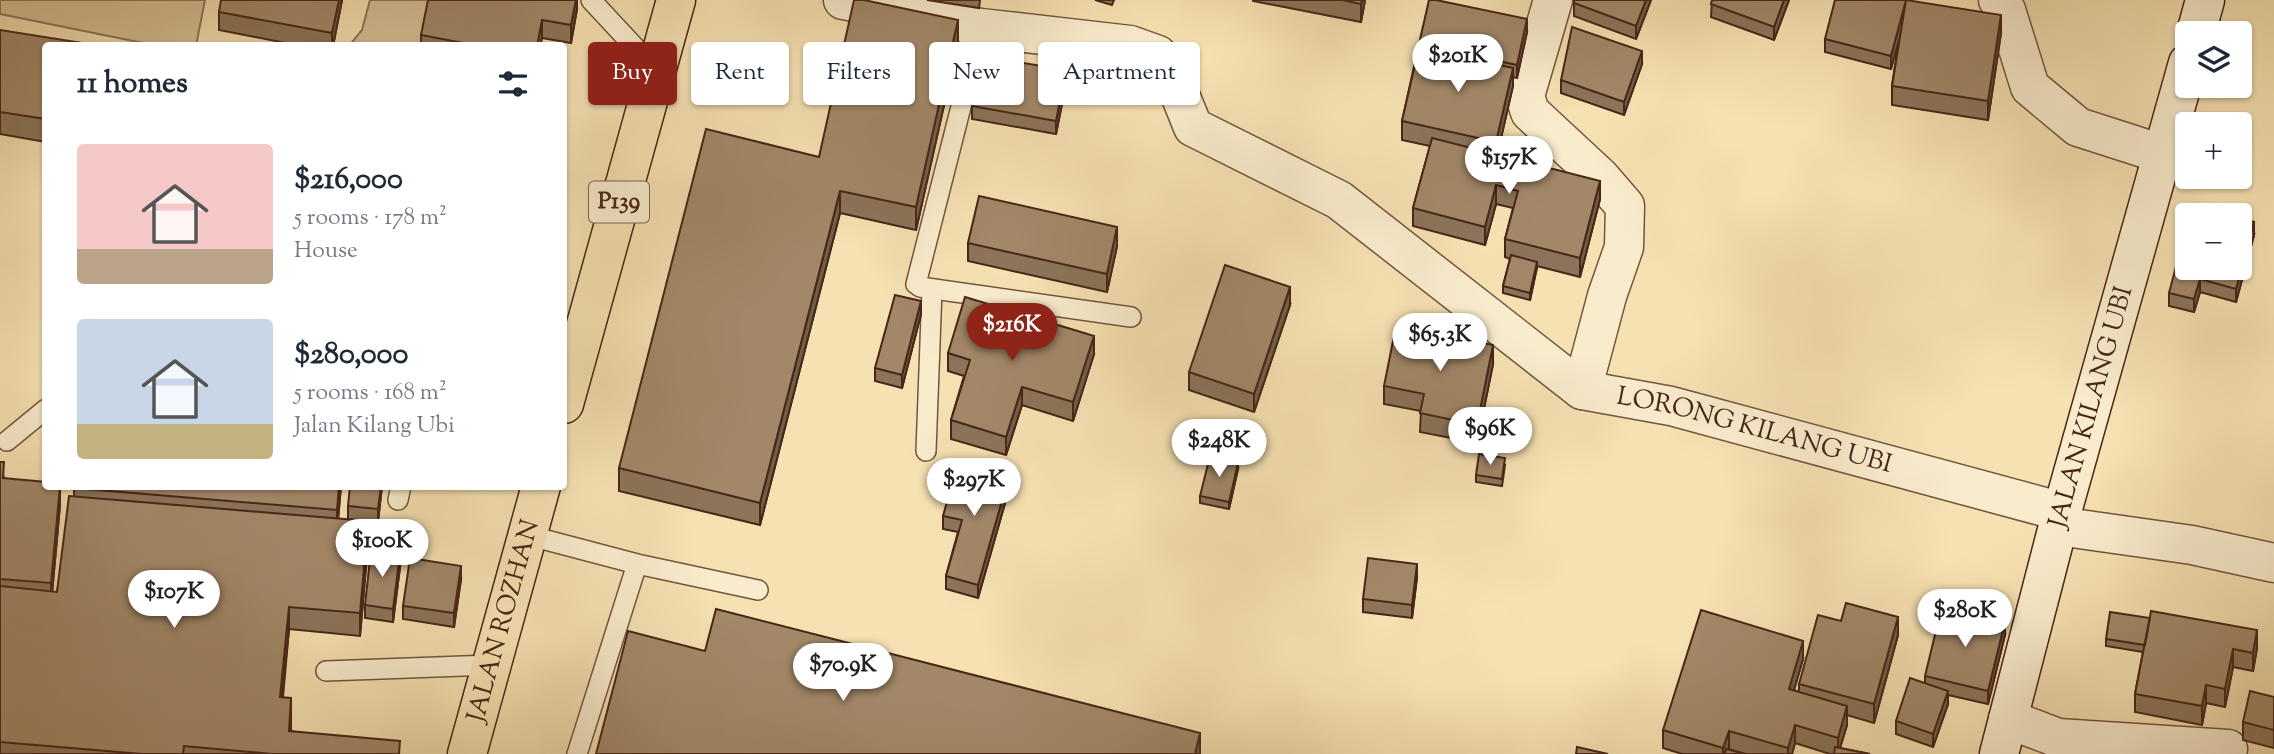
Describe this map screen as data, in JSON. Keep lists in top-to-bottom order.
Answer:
{
  "streets": {
    "main road": ["P139", "JALAN ROZHAN"],
    "street": ["JALAN KILANG UBI", "LORONG KILANG UBI"]
  },
  "crossings": [
    ["JALAN KILANG UBI", "LORONG KILANG UBI"]
  ],
  "page": {
    "map_buttons": ["+", "−"],
    "price": [
      "$201K",
      "$157K",
      "$216K",
      "$65.3K",
      "$96K",
      "$248K",
      "$297K",
      "$100K",
      "$107K",
      "$280K",
      "$70.9K"
    ],
    "chip": [
      "Buy",
      "Rent",
      "Filters",
      "New",
      "Apartment"
    ],
    "heading": "11 homes",
    "list": [
      {
        "name": "$216,000",
        "note": "5 rooms · 178 m² · House"
      },
      {
        "name": "$280,000",
        "note": "5 rooms · 168 m² · Jalan Kilang Ubi"
      }
    ]
  }
}
